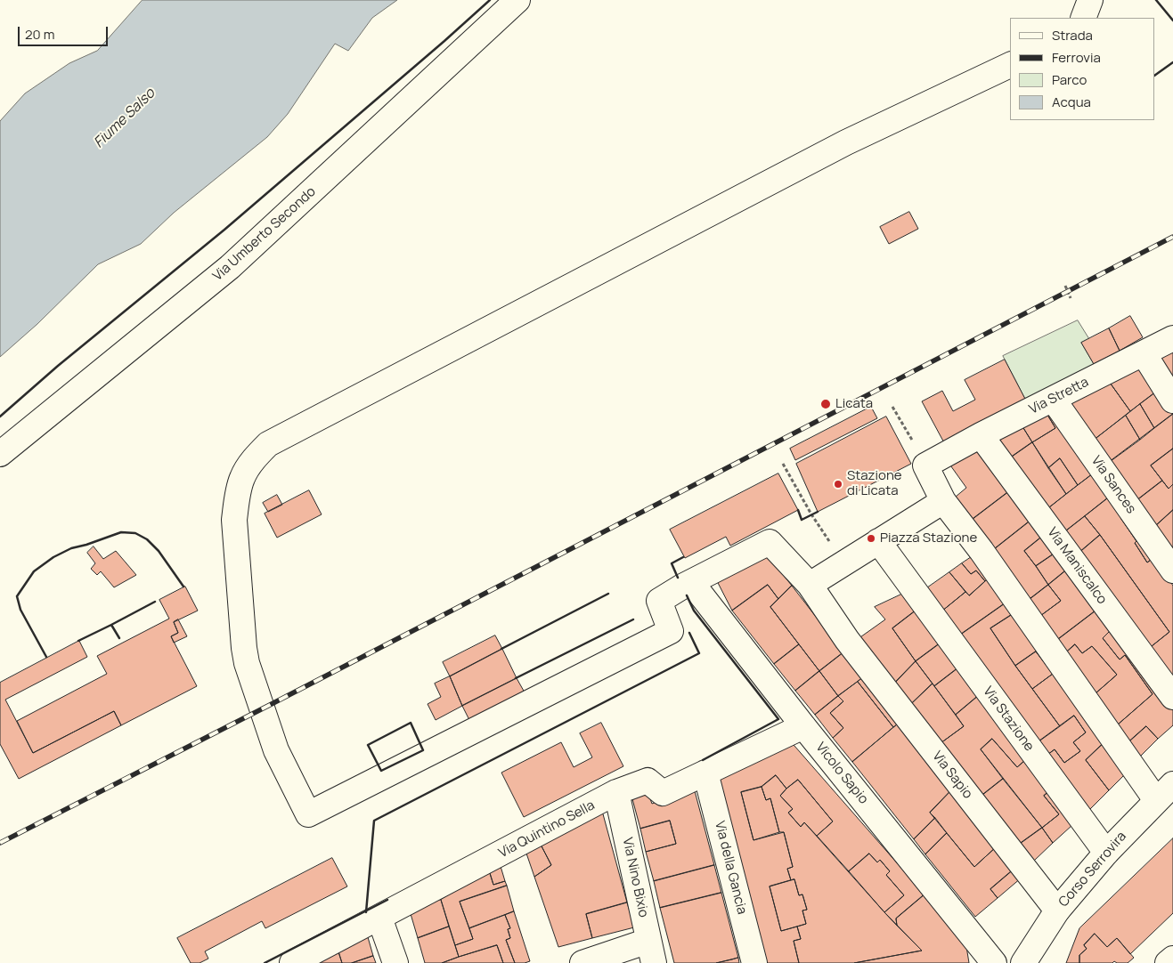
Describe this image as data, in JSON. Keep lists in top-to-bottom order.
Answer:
{
  "streets": {
    "street": [
      "Via Umberto Secondo",
      "Via Stretta",
      "Via Sances",
      "Via Maniscalco",
      "Via Stazione",
      "Vicolo Sapio",
      "Via Sapio",
      "Via Quintino Sella",
      "Via della Gancia",
      "Corso Serrovira",
      "Via Nino Bixio"
    ]
  },
  "crossings": [
    ["Via Stretta", "Via Sances"],
    ["Via Stretta", "Via Maniscalco"],
    ["Via Stazione", "Corso Serrovira"],
    ["Vicolo Sapio", "Via Sapio"],
    ["Vicolo Sapio", "Via Quintino Sella"],
    ["Via Sapio", "Corso Serrovira"],
    ["Via Quintino Sella", "Via della Gancia"],
    ["Via Quintino Sella", "Via Nino Bixio"]
  ],
  "water": ["Fiume Salso"],
  "places": ["Licata", "Stazione di Licata", "Piazza Stazione"],
  "legend": [
    "Strada",
    "Ferrovia",
    "Parco",
    "Acqua"
  ],
  "scale_bar": "20 m"
}
